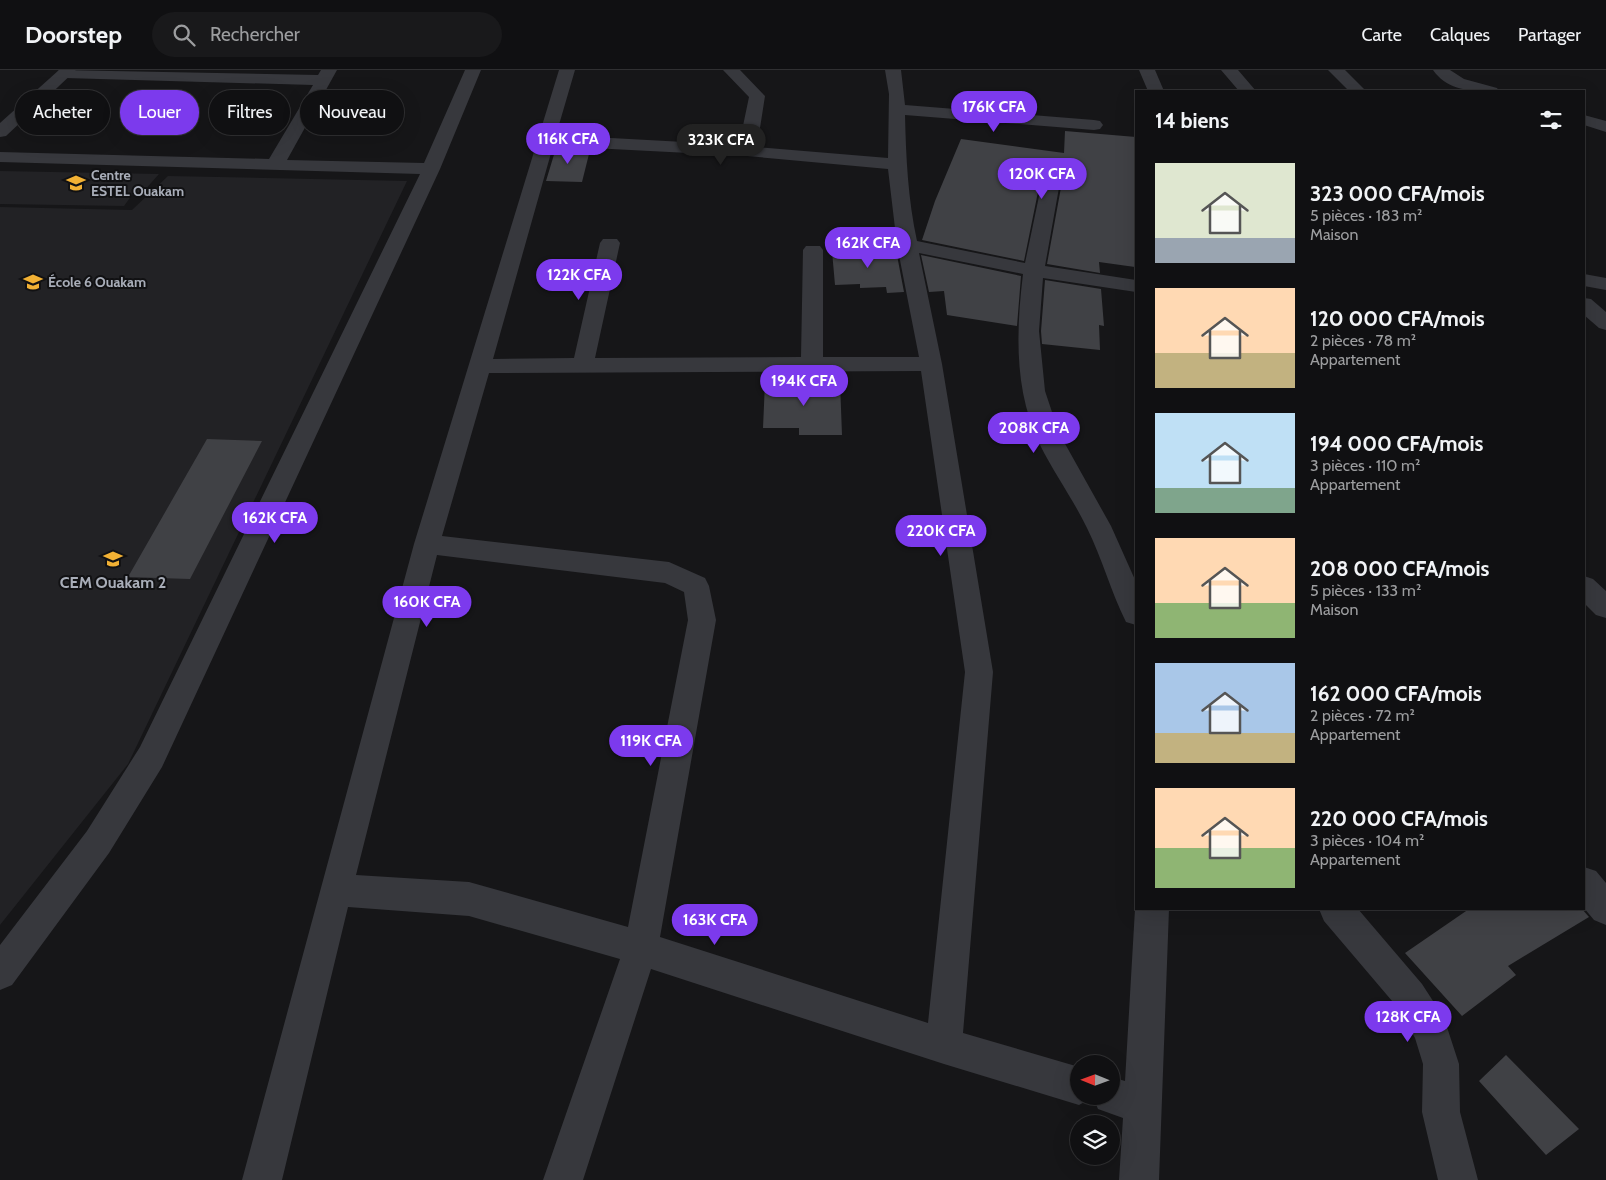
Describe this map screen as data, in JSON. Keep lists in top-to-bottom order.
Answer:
{
  "places": {
    "school or university": ["Centre ESTEL Ouakam", "École 6 Ouakam", "CEM Ouakam 2"]
  },
  "north": "left",
  "page": {
    "header": "Doorstep",
    "search": "Rechercher",
    "nav": ["Carte", "Calques", "Partager"],
    "chip": [
      "Acheter",
      "Louer",
      "Filtres",
      "Nouveau"
    ],
    "heading": "14 biens",
    "price": [
      "176K CFA",
      "116K CFA",
      "323K CFA",
      "120K CFA",
      "162K CFA",
      "122K CFA",
      "194K CFA",
      "208K CFA",
      "162K CFA",
      "220K CFA",
      "160K CFA",
      "119K CFA",
      "163K CFA",
      "128K CFA"
    ],
    "list": [
      {
        "name": "323 000 CFA/mois",
        "note": "5 pièces · 183 m² · Maison"
      },
      {
        "name": "120 000 CFA/mois",
        "note": "2 pièces · 78 m² · Appartement"
      },
      {
        "name": "194 000 CFA/mois",
        "note": "3 pièces · 110 m² · Appartement"
      },
      {
        "name": "208 000 CFA/mois",
        "note": "5 pièces · 133 m² · Maison"
      },
      {
        "name": "162 000 CFA/mois",
        "note": "2 pièces · 72 m² · Appartement"
      },
      {
        "name": "220 000 CFA/mois",
        "note": "3 pièces · 104 m² · Appartement"
      }
    ]
  }
}
